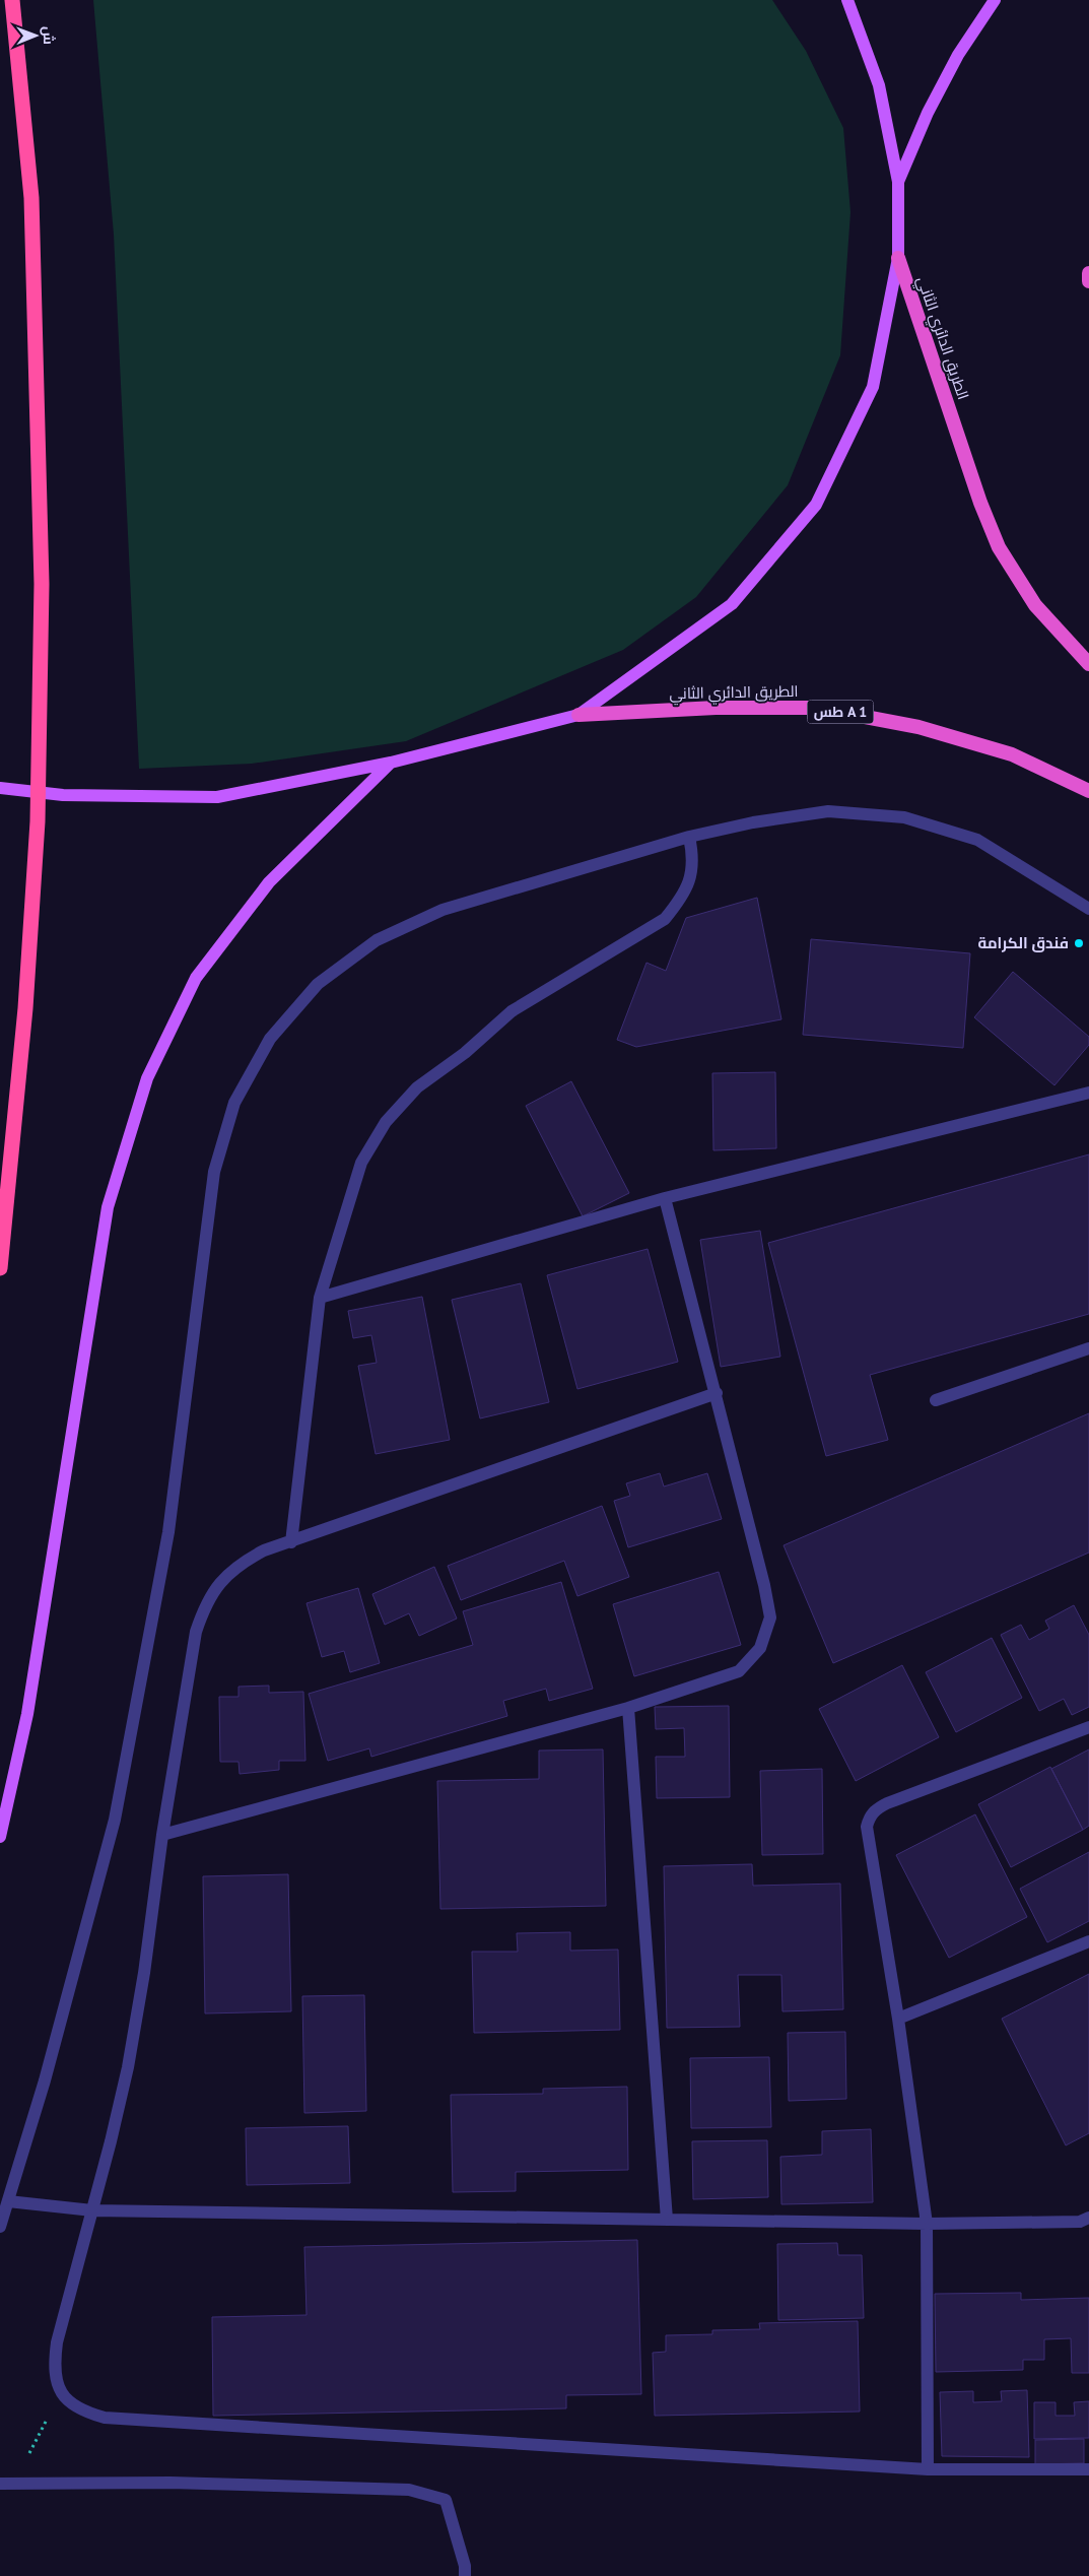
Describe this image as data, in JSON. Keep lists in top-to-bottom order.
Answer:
{
  "streets": {
    "highway": ["الطريق الدائري الثاني", "طس A 1"]
  },
  "places": ["فندق الكرامة"],
  "north": "right"
}
